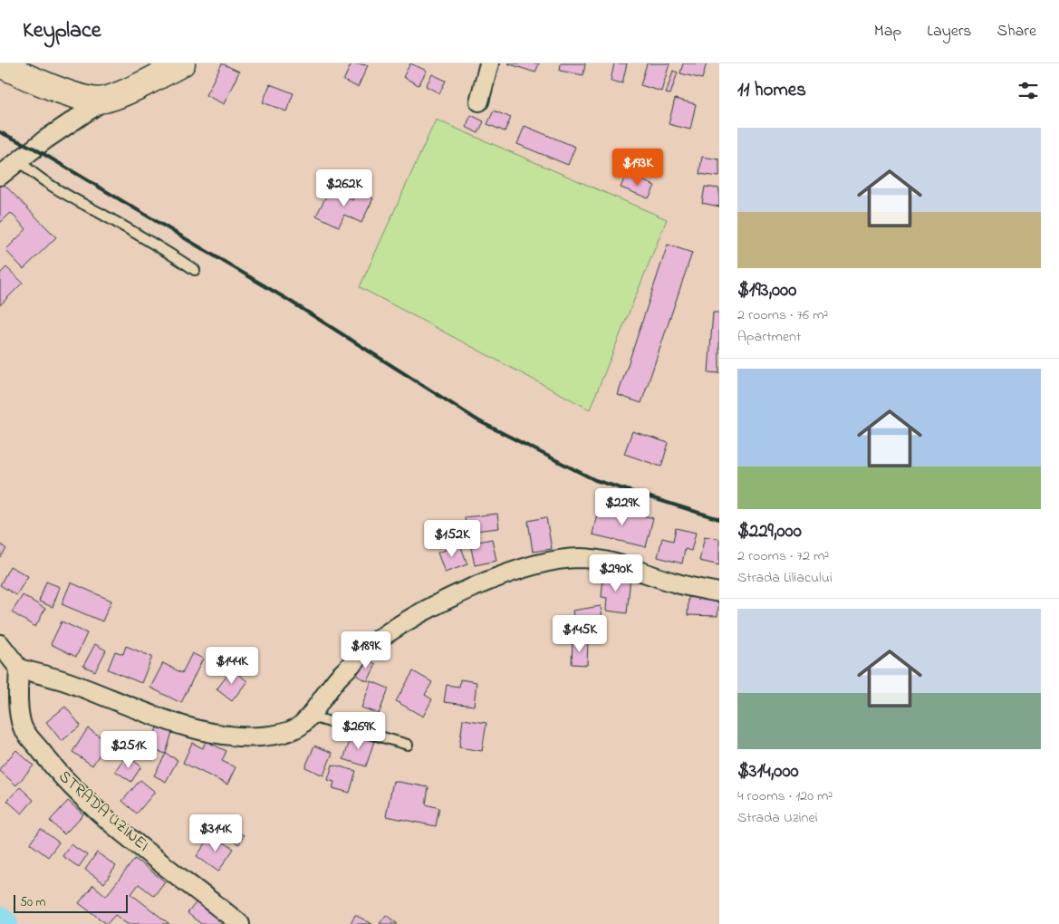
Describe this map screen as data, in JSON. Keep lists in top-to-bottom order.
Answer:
{
  "streets": {
    "street": ["STRADA UZINEI"]
  },
  "scale_bar": "50 m",
  "page": {
    "header": "Keyplace",
    "nav": ["Map", "Layers", "Share"],
    "heading": "11 homes",
    "list": [
      {
        "name": "$193,000",
        "note": "2 rooms · 76 m² · Apartment"
      },
      {
        "name": "$229,000",
        "note": "2 rooms · 72 m² · Strada Liliacului"
      },
      {
        "name": "$314,000",
        "note": "4 rooms · 120 m² · Strada Uzinei"
      }
    ],
    "price": [
      "$193K",
      "$262K",
      "$229K",
      "$152K",
      "$290K",
      "$145K",
      "$189K",
      "$144K",
      "$269K",
      "$251K",
      "$314K"
    ],
    "scale": "50 m"
  }
}
